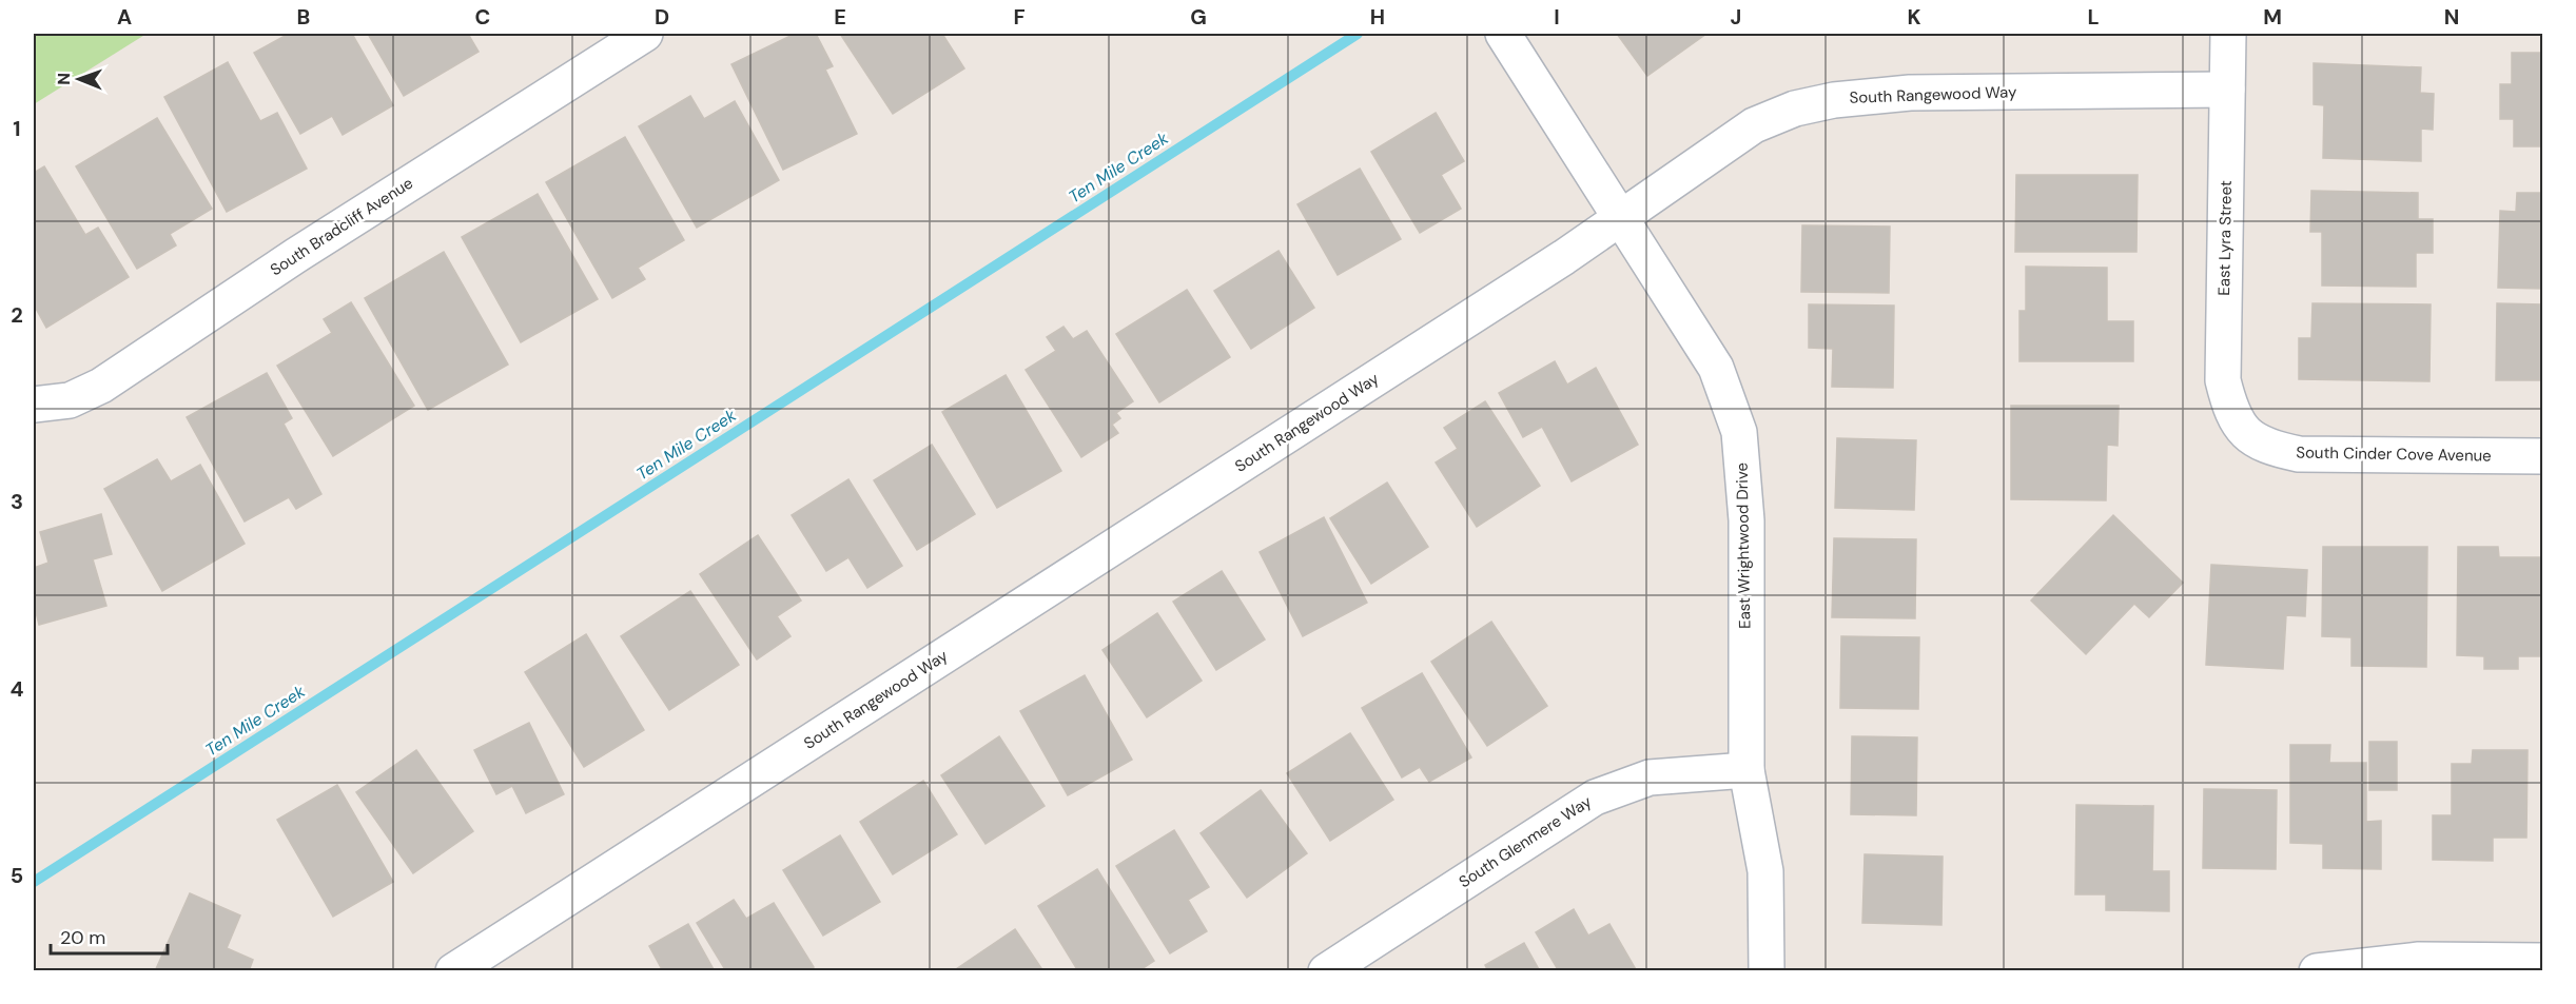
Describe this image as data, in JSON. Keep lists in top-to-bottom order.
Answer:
{
  "streets": {
    "street": [
      "South Rangewood Way",
      "South Bradcliff Avenue",
      "East Lyra Street",
      "South Cinder Cove Avenue",
      "East Wrightwood Drive",
      "South Glenmere Way"
    ]
  },
  "crossings": [
    ["South Rangewood Way", "East Lyra Street"],
    ["South Rangewood Way", "East Wrightwood Drive"],
    ["East Lyra Street", "South Cinder Cove Avenue"],
    ["East Wrightwood Drive", "South Glenmere Way"]
  ],
  "water": ["Ten Mile Creek"],
  "scale_bar": "20 m",
  "north": "left",
  "grid": {
    "columns": [
      "A",
      "B",
      "C",
      "D",
      "E",
      "F",
      "G",
      "H",
      "I",
      "J",
      "K",
      "L",
      "M",
      "N"
    ],
    "rows": [
      "1",
      "2",
      "3",
      "4",
      "5"
    ]
  }
}
